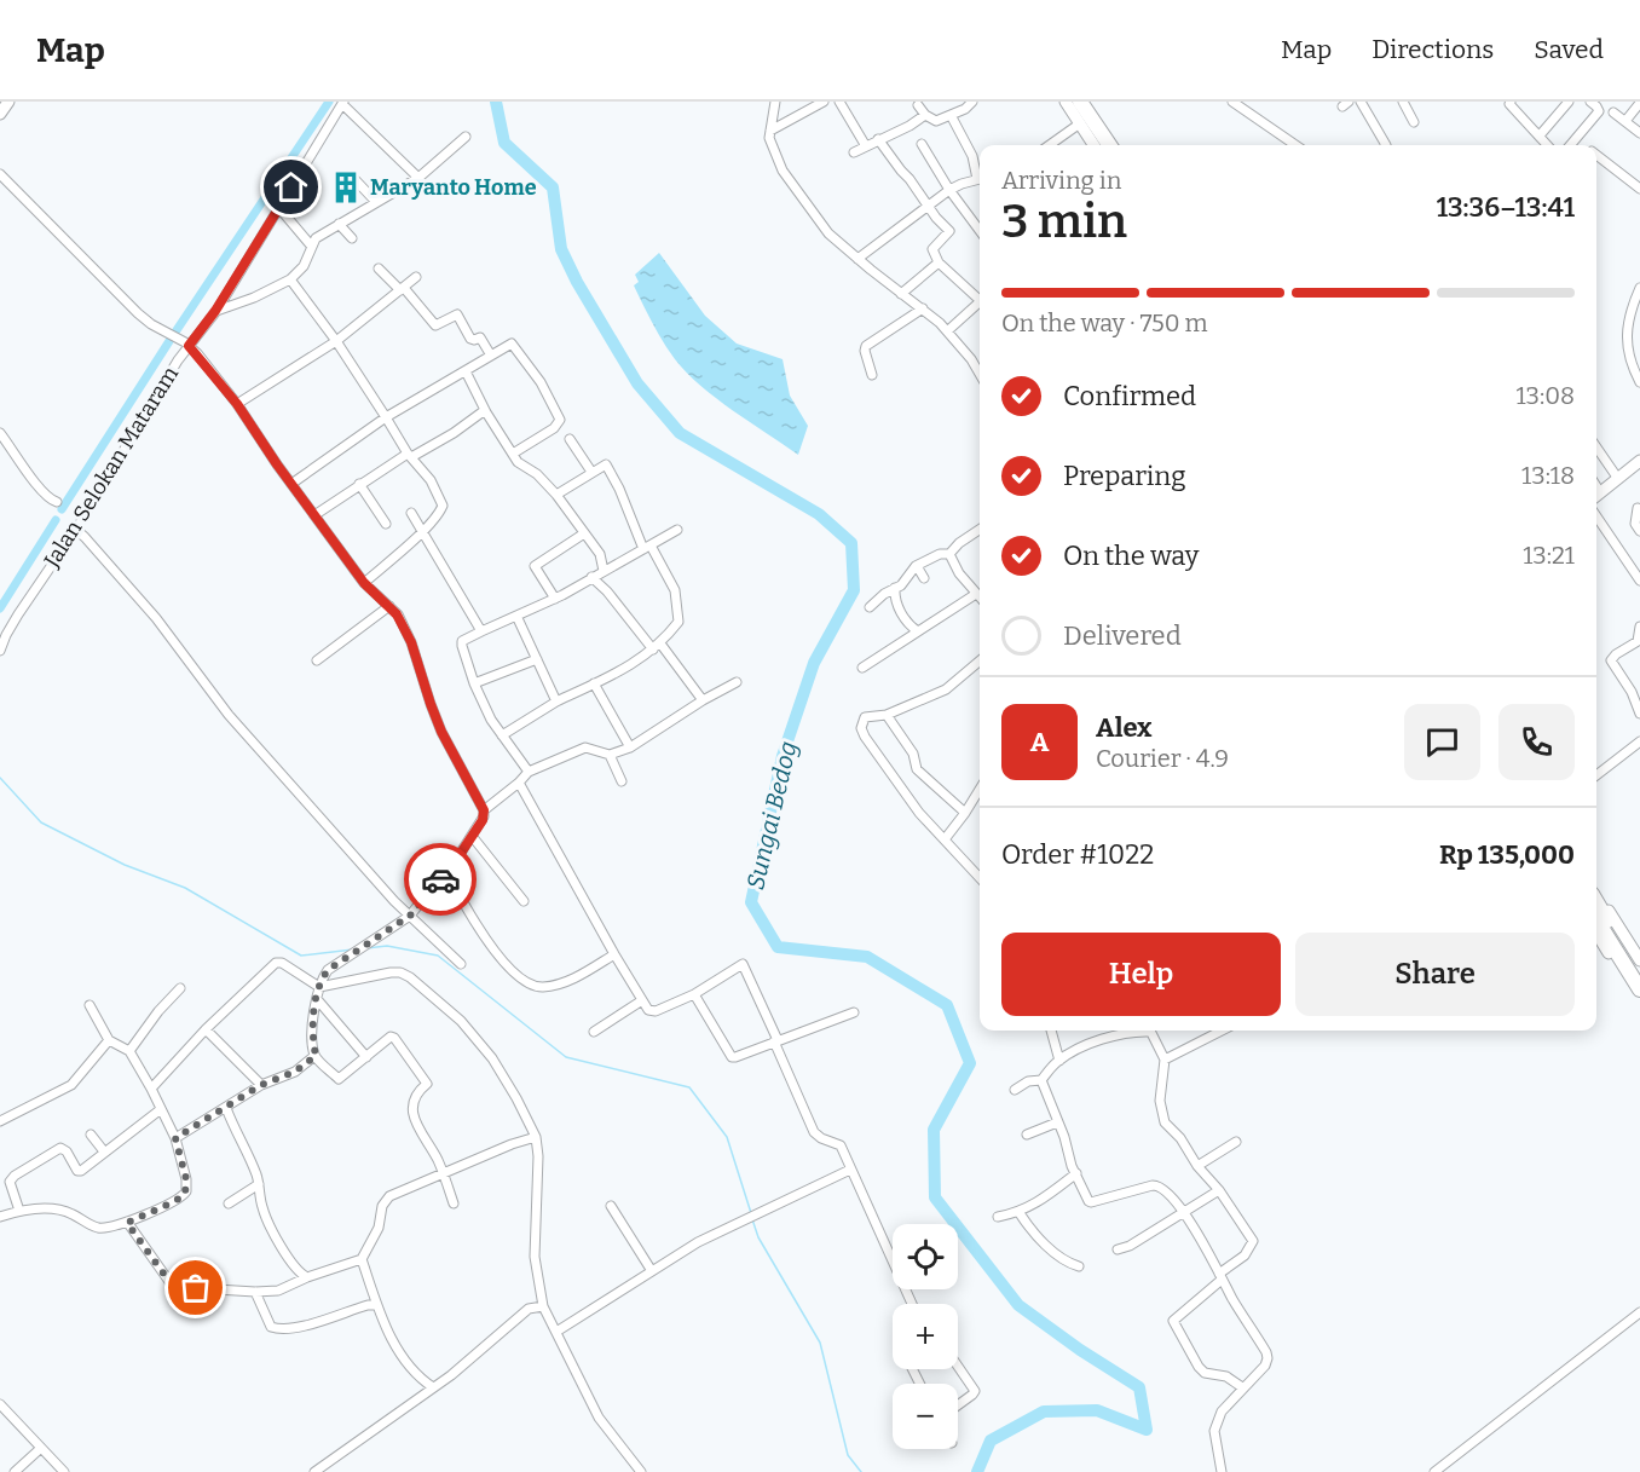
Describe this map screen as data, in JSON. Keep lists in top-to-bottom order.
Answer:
{
  "streets": {
    "street": ["Jalan Selokan Mataram"]
  },
  "water": ["Sungai Bedog"],
  "places": {
    "building": ["Maryanto Home"]
  },
  "page": {
    "header": "Map",
    "nav": ["Map", "Directions", "Saved"],
    "heading": ["3 min", "Arriving in", "13:36–13:41"],
    "panel": [
      "Alex",
      "Courier · 4.9",
      "Order #1022",
      "Rp 135,000"
    ],
    "bar": "On the way · 750 m",
    "list": [
      ["Confirmed", "13:08"],
      ["Preparing", "13:18"],
      ["On the way", "13:21"],
      "Delivered"
    ],
    "round": "A",
    "buttons": ["Help", "Share"],
    "map_buttons": ["+", "−"]
  }
}
